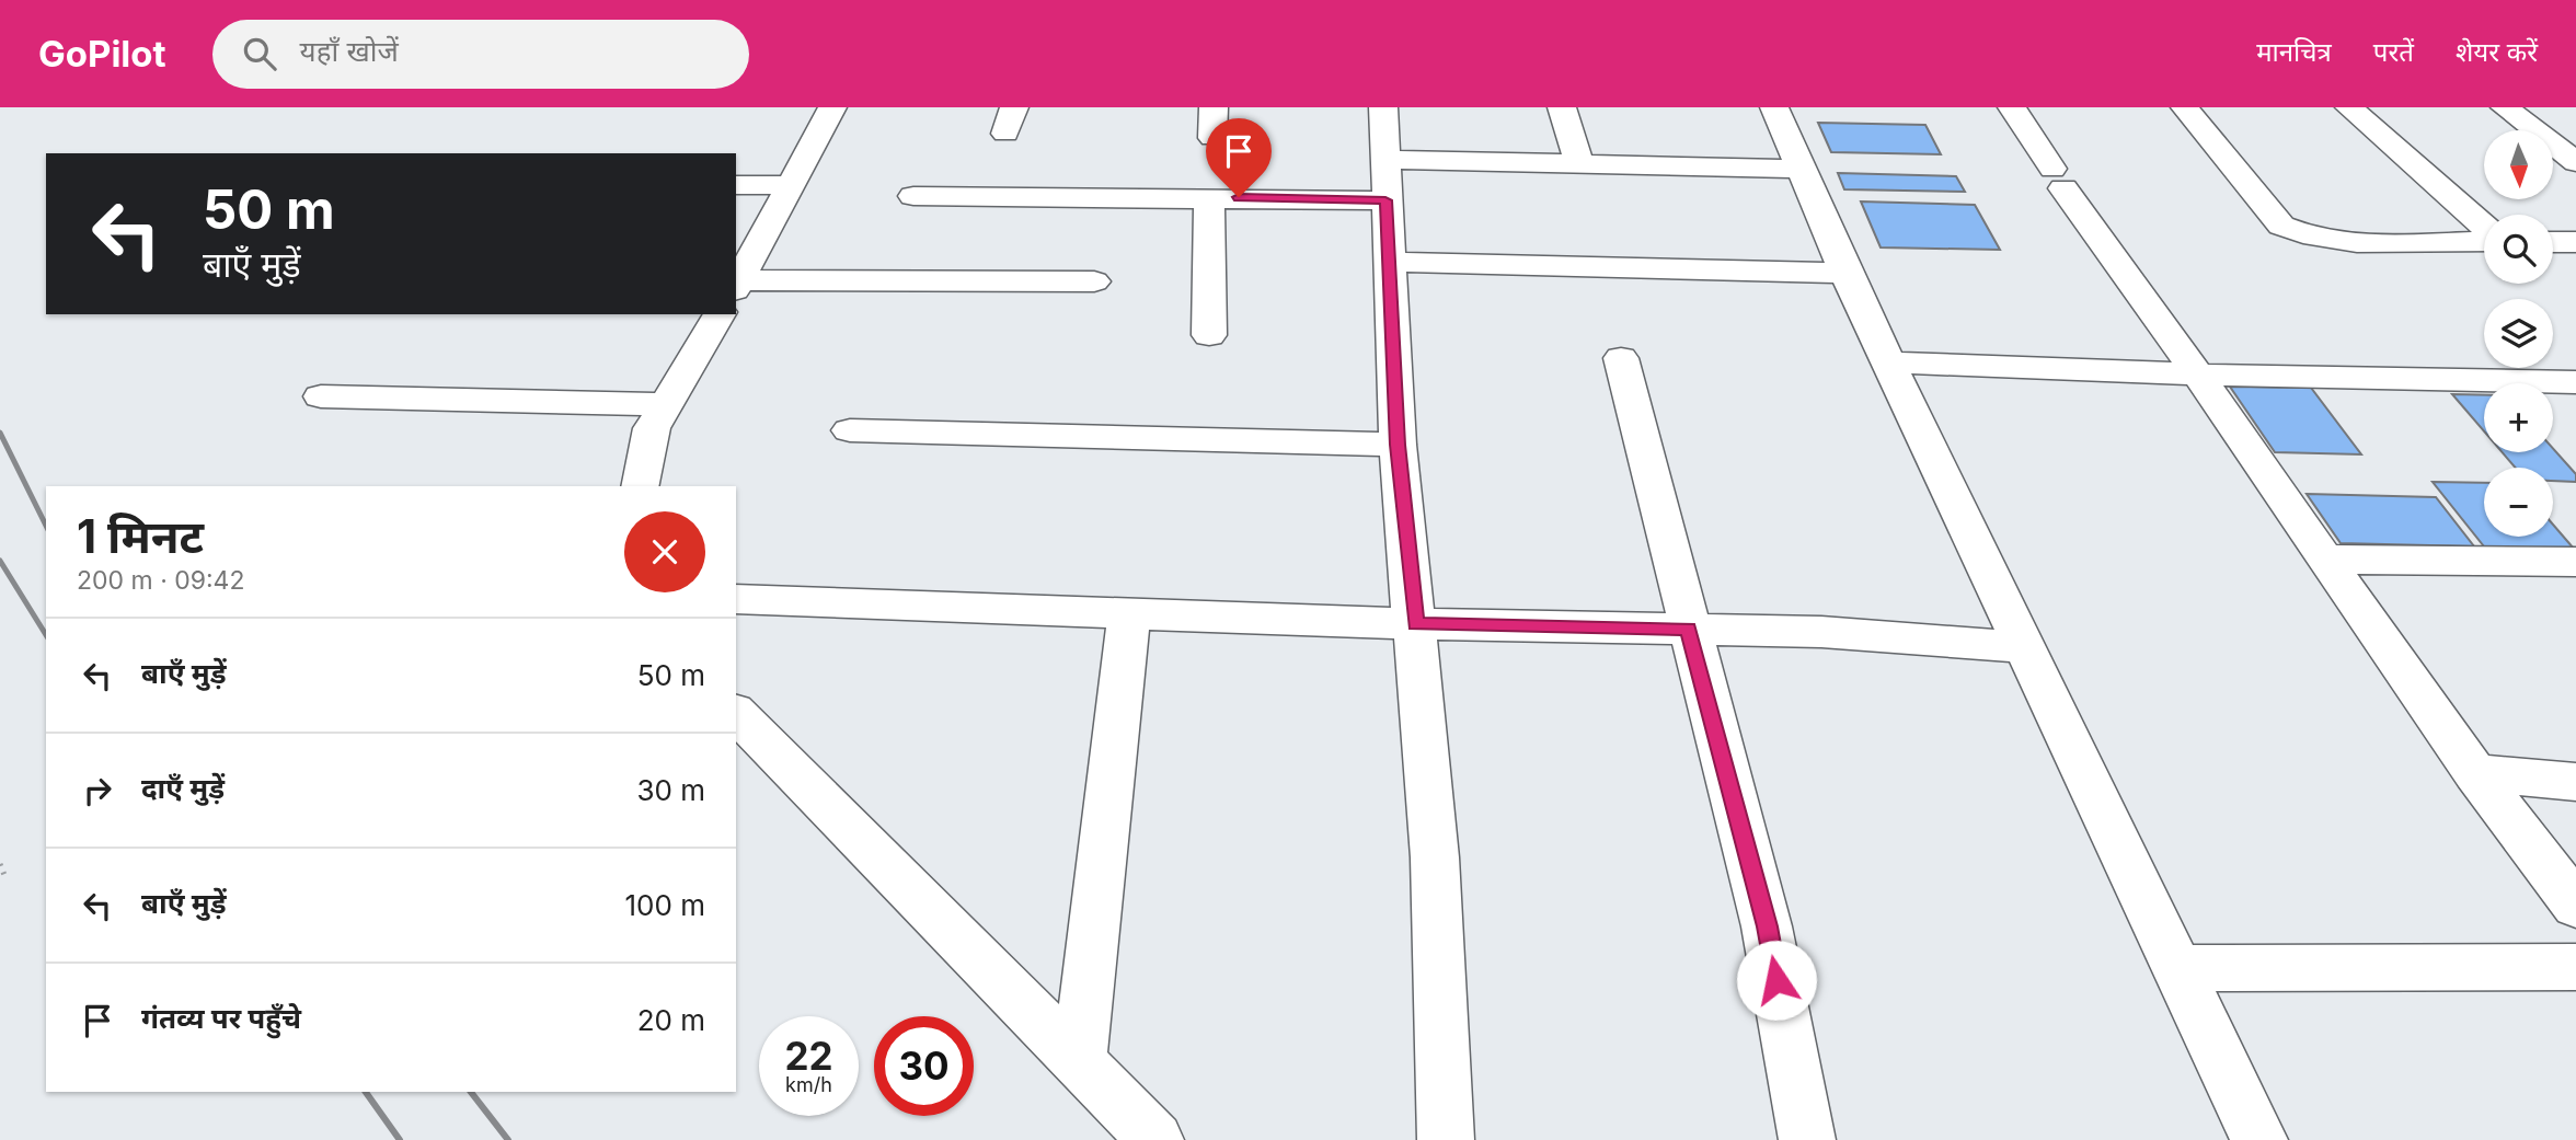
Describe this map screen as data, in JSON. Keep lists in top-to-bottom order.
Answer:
{
  "north": "bottom",
  "page": {
    "header": "GoPilot",
    "search": "यहाँ खोजें",
    "nav": ["मानचित्र", "परतें", "शेयर करें"],
    "map_buttons": ["+", "−"],
    "turn": ["50 m", "बाएँ मुड़ें"],
    "heading": ["1 मिनट", "200 m · 09:42"],
    "list": [
      {
        "name": "बाएँ मुड़ें",
        "value": "50 m"
      },
      {
        "name": "दाएँ मुड़ें",
        "value": "30 m"
      },
      {
        "name": "बाएँ मुड़ें",
        "value": "100 m"
      },
      {
        "name": "गंतव्य पर पहुँचे",
        "value": "20 m"
      }
    ],
    "speed": "22 km/h",
    "limit": "30"
  }
}
